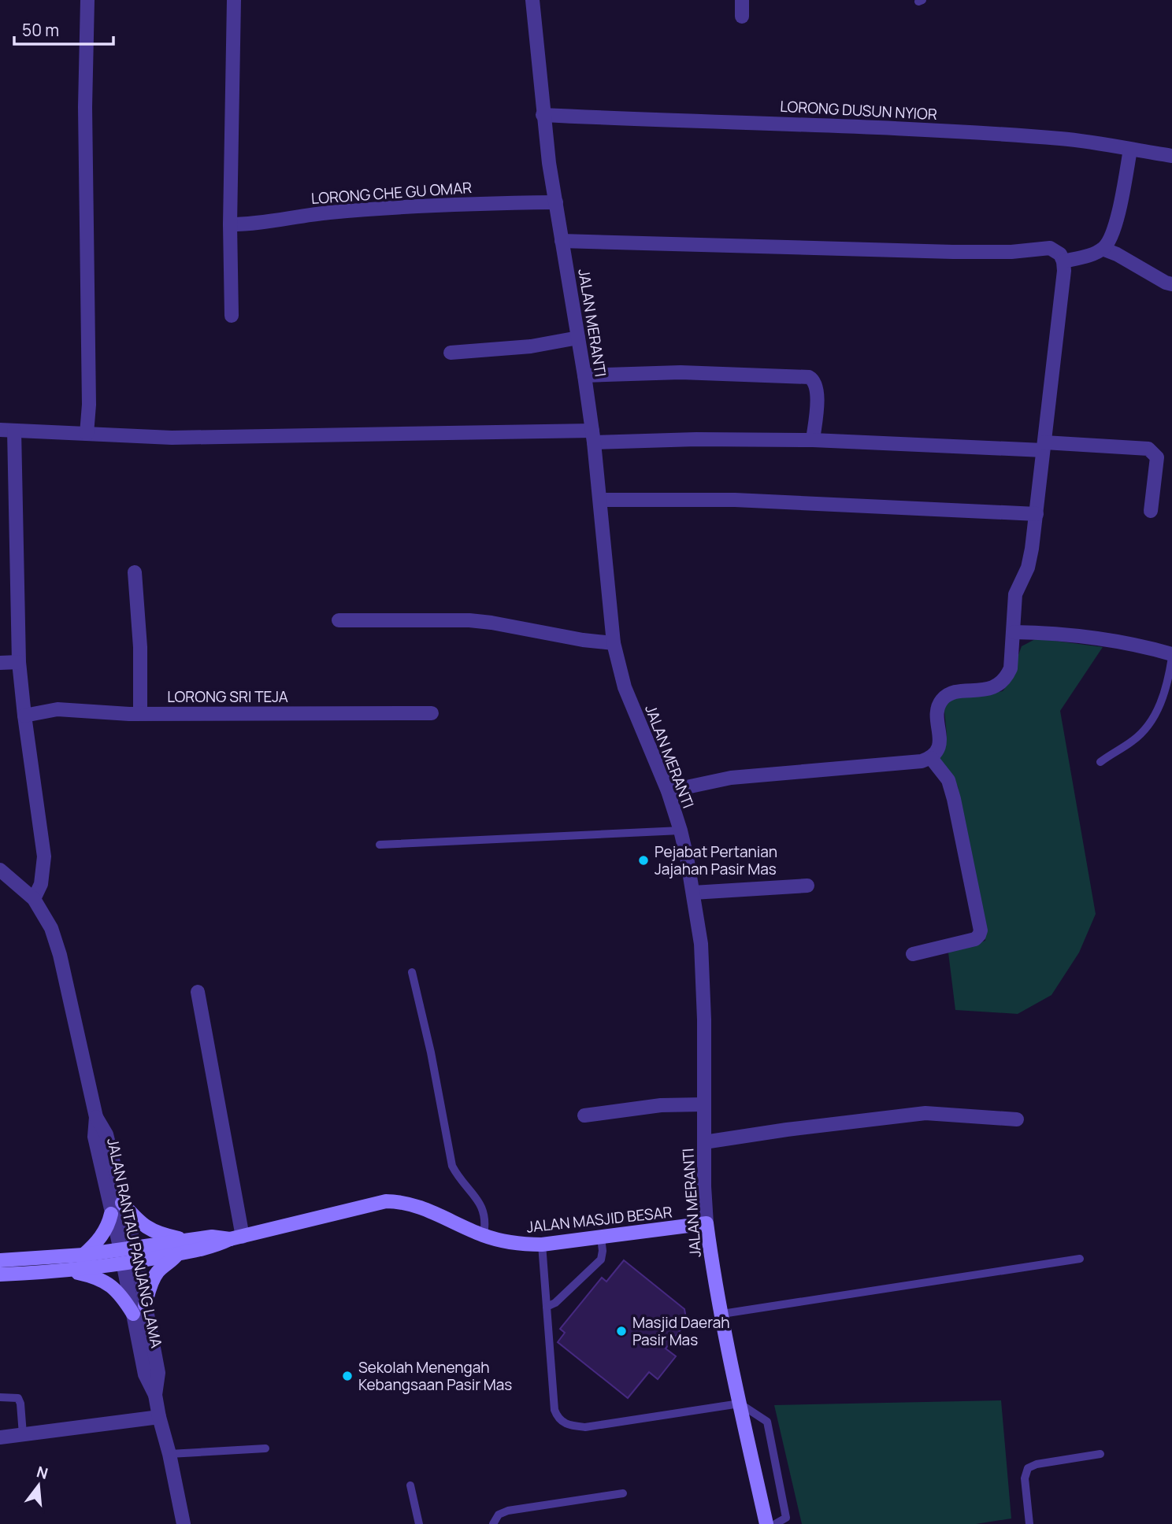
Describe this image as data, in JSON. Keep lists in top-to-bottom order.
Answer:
{
  "streets": {
    "main road": ["JALAN MERANTI", "JALAN MASJID BESAR"],
    "street": [
      "LORONG DUSUN NYIOR",
      "LORONG CHE GU OMAR",
      "LORONG SRI TEJA",
      "JALAN RANTAU PANJANG LAMA"
    ]
  },
  "crossings": [
    ["LORONG DUSUN NYIOR", "JALAN MERANTI"],
    ["LORONG CHE GU OMAR", "JALAN MERANTI"],
    ["JALAN MERANTI", "JALAN MASJID BESAR"]
  ],
  "places": ["Pejabat Pertanian Jajahan Pasir Mas", "Masjid Daerah Pasir Mas", "Sekolah Menengah Kebangsaan Pasir Mas"],
  "scale_bar": "50 m",
  "north": "top"
}
